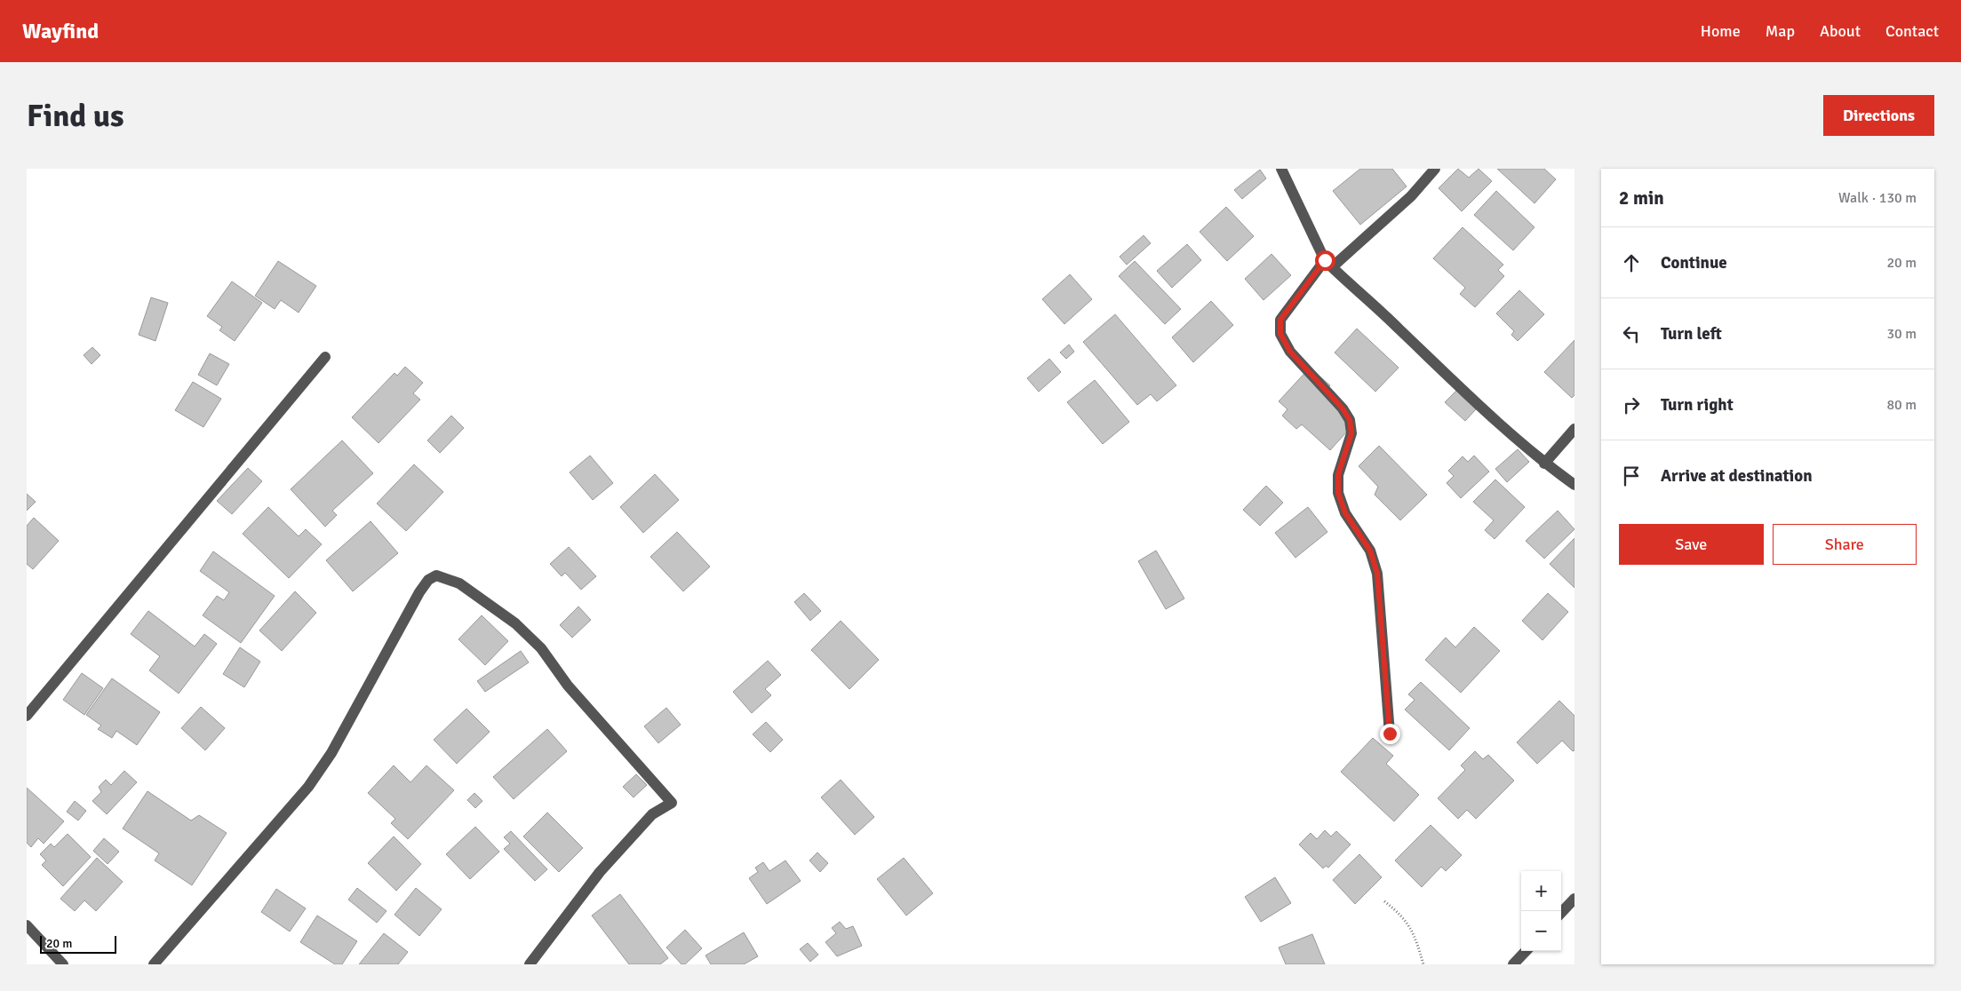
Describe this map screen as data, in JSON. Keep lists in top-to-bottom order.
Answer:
{
  "scale_bar": "20 m",
  "page": {
    "header": "Wayfind",
    "nav": [
      "Home",
      "Map",
      "About",
      "Contact"
    ],
    "buttons": [
      "Directions",
      ["Save", "Share"]
    ],
    "title": "Find us",
    "heading": ["2 min", "Walk · 130 m"],
    "list": [
      ["Continue", "20 m"],
      ["Turn left", "30 m"],
      ["Turn right", "80 m"],
      "Arrive at destination"
    ],
    "map_buttons": ["+", "−"],
    "scale": "20 m"
  }
}
